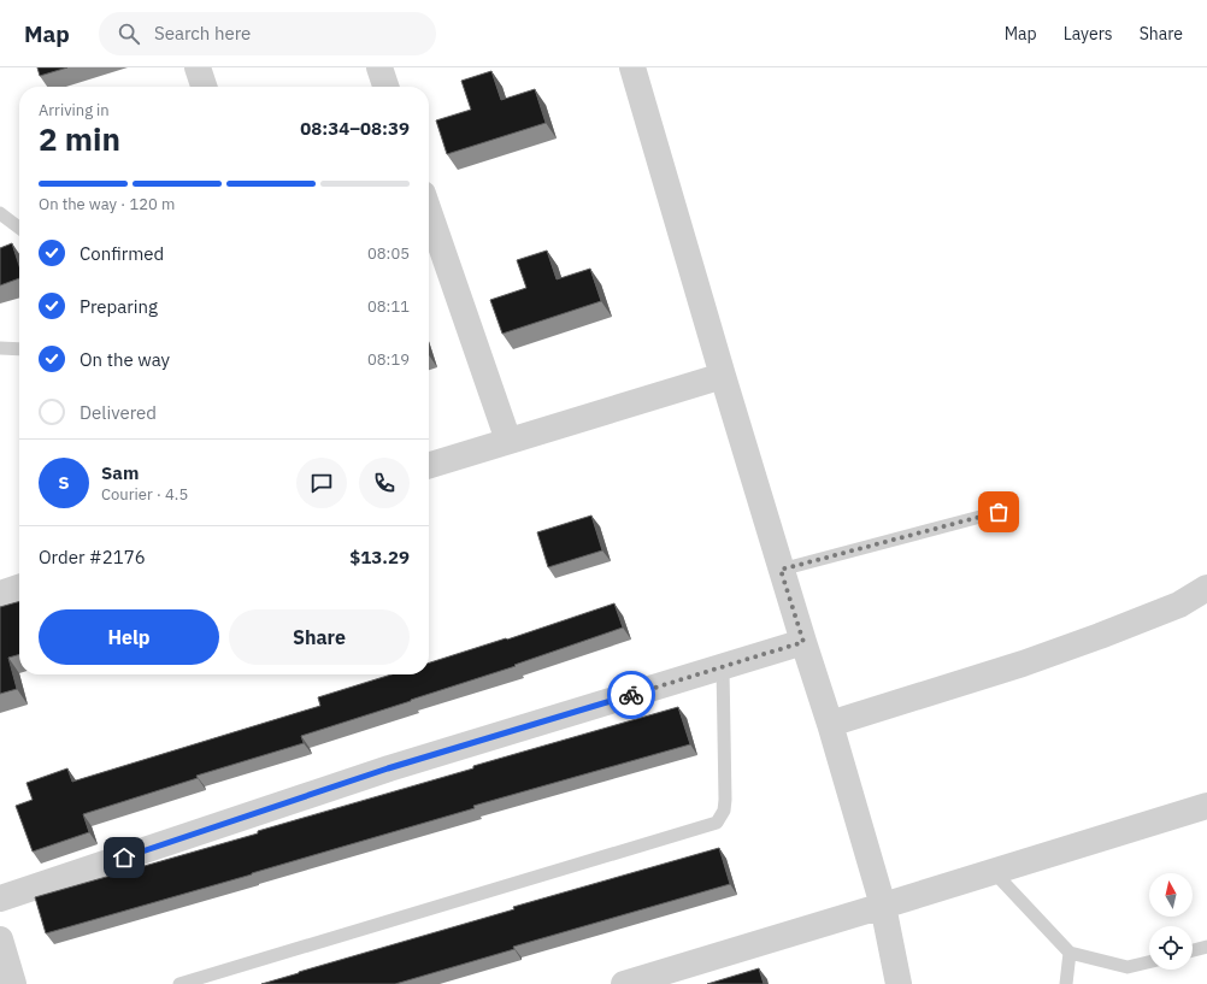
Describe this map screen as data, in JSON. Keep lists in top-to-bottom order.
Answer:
{
  "north": "top",
  "page": {
    "header": "Map",
    "search": "Search here",
    "nav": ["Map", "Layers", "Share"],
    "heading": ["2 min", "Arriving in", "08:34–08:39"],
    "panel": [
      "Sam",
      "Courier · 4.5",
      "Order #2176",
      "$13.29"
    ],
    "bar": "On the way · 120 m",
    "list": [
      ["Confirmed", "08:05"],
      ["Preparing", "08:11"],
      ["On the way", "08:19"],
      "Delivered"
    ],
    "round": "S",
    "buttons": ["Help", "Share"]
  }
}
